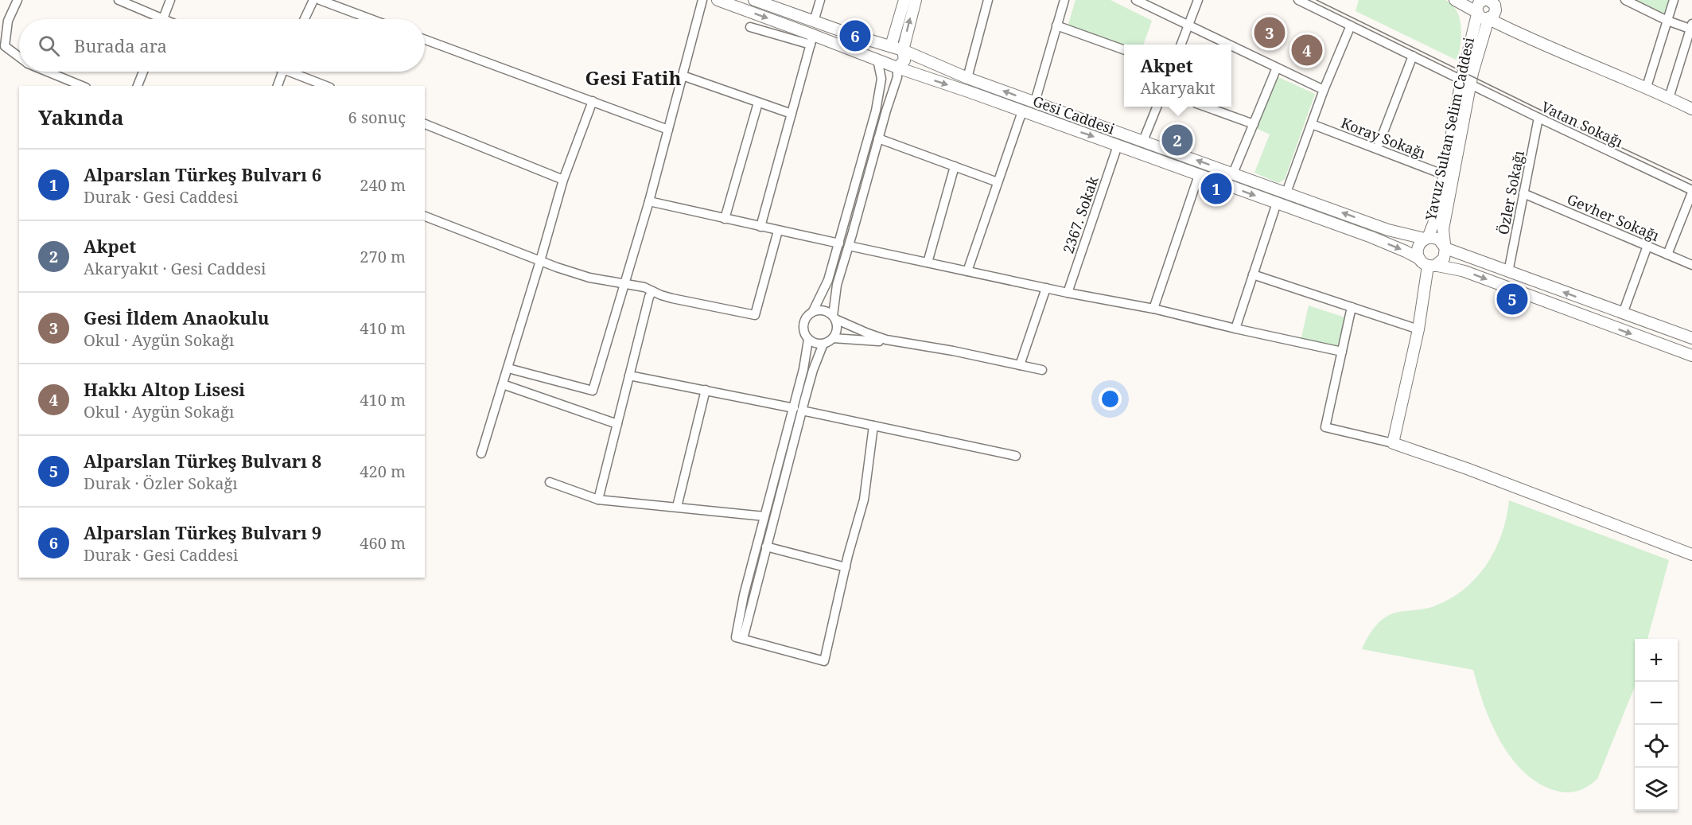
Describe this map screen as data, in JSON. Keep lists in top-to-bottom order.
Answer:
{
  "streets": {
    "main road": ["Gesi Caddesi", "Yavuz Sultan Selim Caddesi"],
    "street": [
      "Vatan Sokağı",
      "Koray Sokağı",
      "Özler Sokağı",
      "2367. Sokak",
      "Gevher Sokağı"
    ]
  },
  "crossings": [
    ["Gesi Caddesi", "Yavuz Sultan Selim Caddesi"],
    ["Gesi Caddesi", "2367. Sokak"],
    ["Vatan Sokağı", "Yavuz Sultan Selim Caddesi"],
    ["Vatan Sokağı", "Özler Sokağı"],
    ["Yavuz Sultan Selim Caddesi", "Koray Sokağı"],
    ["Özler Sokağı", "Gevher Sokağı"]
  ],
  "districts": ["Gesi Fatih"],
  "page": {
    "pins": [
      "3",
      "6",
      "4",
      "2",
      "1",
      "5"
    ],
    "search": "Burada ara",
    "popup": ["Akpet", "Akaryakıt"],
    "heading": ["Yakında", "6 sonuç"],
    "list": [
      {
        "mark": "1",
        "name": "Alparslan Türkeş Bulvarı 6",
        "note": "Durak · Gesi Caddesi",
        "value": "240 m"
      },
      {
        "mark": "2",
        "name": "Akpet",
        "note": "Akaryakıt · Gesi Caddesi",
        "value": "270 m"
      },
      {
        "mark": "3",
        "name": "Gesi İldem Anaokulu",
        "note": "Okul · Aygün Sokağı",
        "value": "410 m"
      },
      {
        "mark": "4",
        "name": "Hakkı Altop Lisesi",
        "note": "Okul · Aygün Sokağı",
        "value": "410 m"
      },
      {
        "mark": "5",
        "name": "Alparslan Türkeş Bulvarı 8",
        "note": "Durak · Özler Sokağı",
        "value": "420 m"
      },
      {
        "mark": "6",
        "name": "Alparslan Türkeş Bulvarı 9",
        "note": "Durak · Gesi Caddesi",
        "value": "460 m"
      }
    ],
    "map_buttons": ["+", "−"]
  }
}
